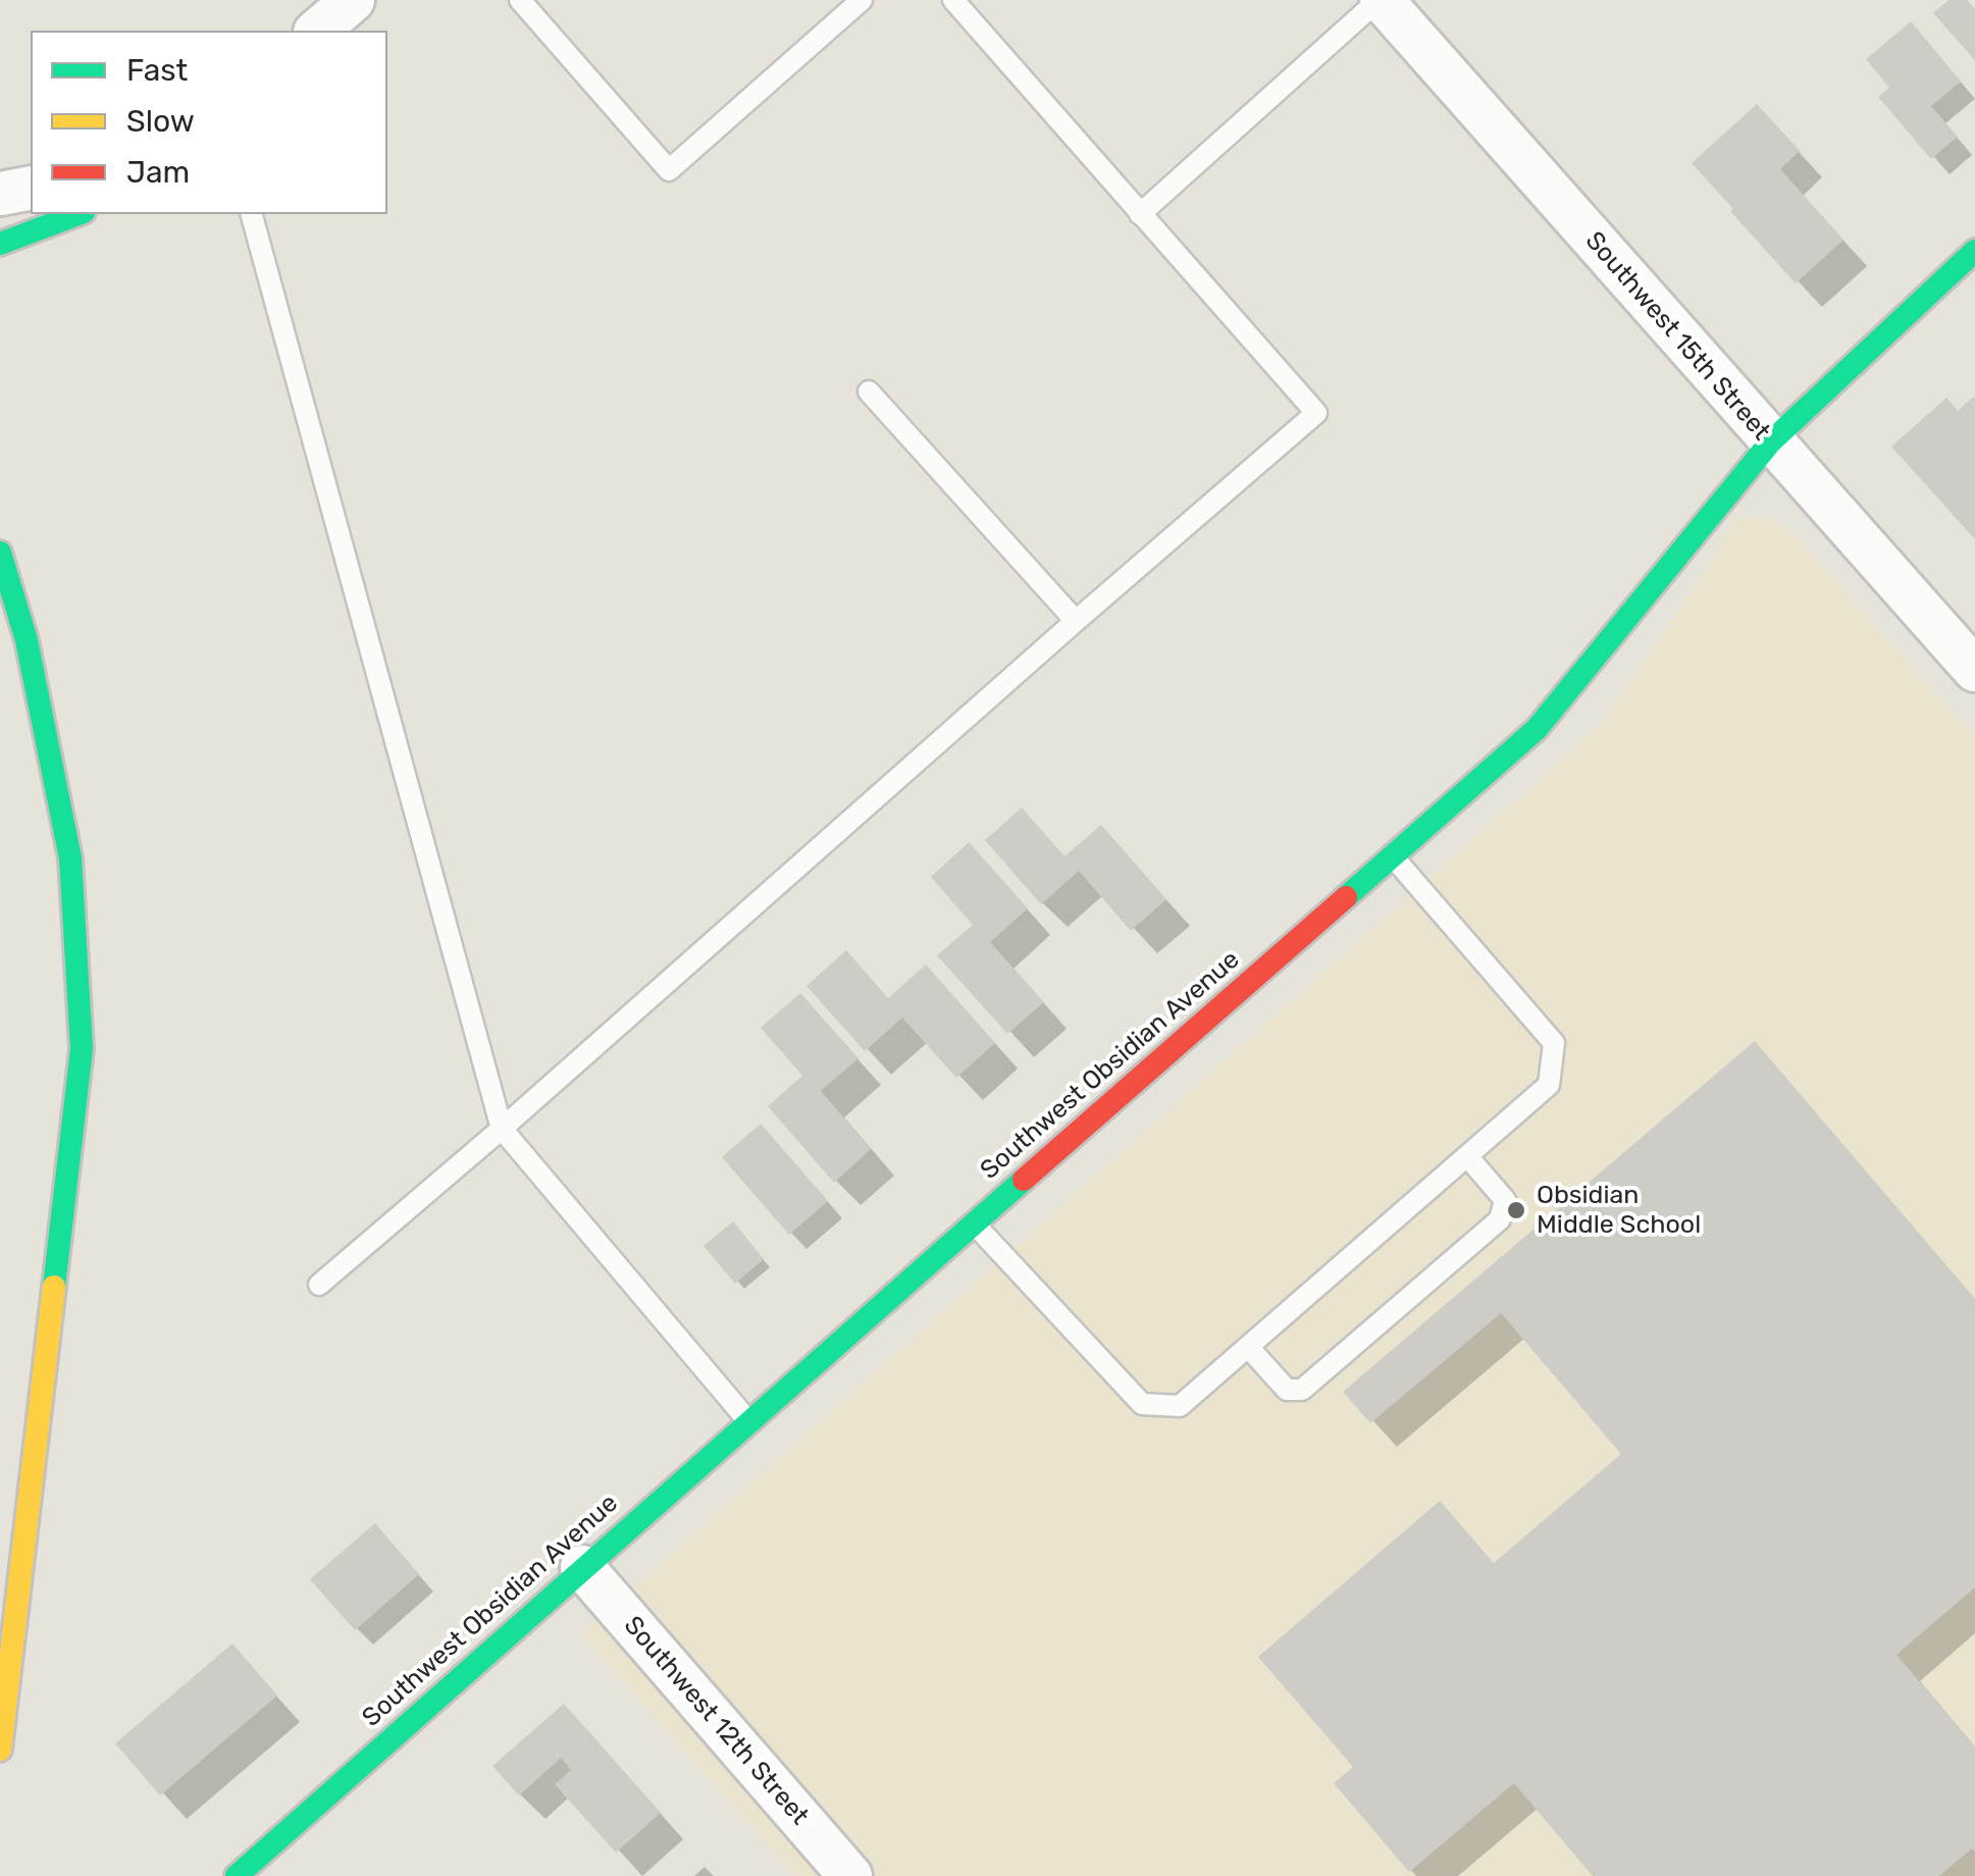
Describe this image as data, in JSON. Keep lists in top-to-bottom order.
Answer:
{
  "streets": {
    "street": ["Southwest 15th Street", "Southwest Obsidian Avenue", "Southwest 12th Street"]
  },
  "crossings": [
    ["Southwest 15th Street", "Southwest Obsidian Avenue"],
    ["Southwest Obsidian Avenue", "Southwest 12th Street"]
  ],
  "places": ["Obsidian Middle School"],
  "legend": ["Fast", "Slow", "Jam"]
}
